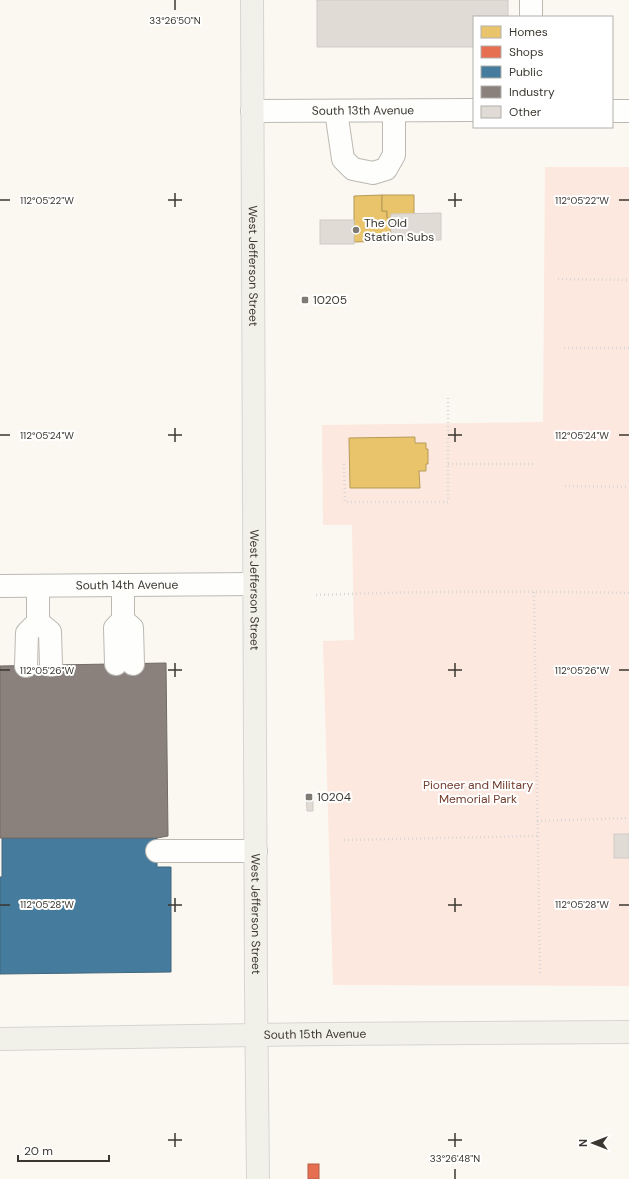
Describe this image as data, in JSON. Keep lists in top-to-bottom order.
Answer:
{
  "streets": {
    "main road": ["West Jefferson Street", "South 15th Avenue"],
    "street": ["South 13th Avenue", "South 14th Avenue"]
  },
  "crossings": [
    ["South 13th Avenue", "West Jefferson Street"],
    ["West Jefferson Street", "South 14th Avenue"],
    ["West Jefferson Street", "South 15th Avenue"]
  ],
  "parks": ["Pioneer and Military Memorial Park"],
  "places": {
    "other": ["The Old Station Subs"],
    "transit": ["10205", "10204"]
  },
  "legend": [
    "Homes",
    "Shops",
    "Public",
    "Industry",
    "Other"
  ],
  "scale_bar": "20 m",
  "north": "left",
  "coordinates": [
    "33°26'50\"N",
    "112°05'22\"W",
    "112°05'24\"W",
    "112°05'26\"W",
    "112°05'28\"W",
    "33°26'48\"N"
  ]
}
